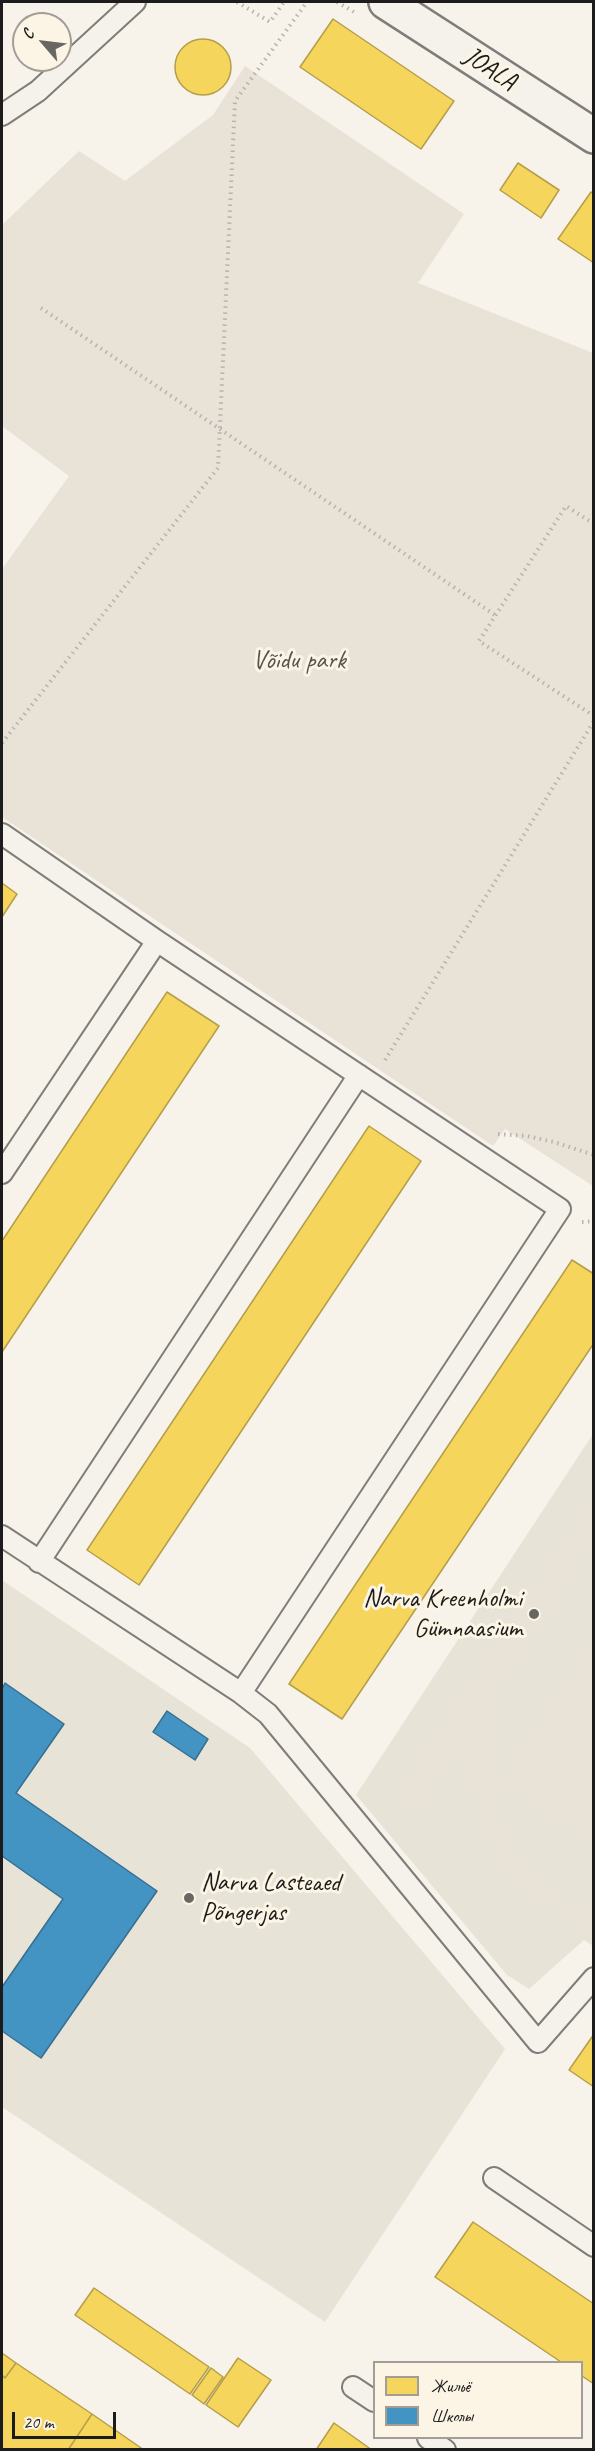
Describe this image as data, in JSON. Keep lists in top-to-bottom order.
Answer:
{
  "streets": {
    "street": ["JOALA"]
  },
  "parks": ["Võidu park"],
  "places": ["Narva Kreenholmi Gümnaasium", "Narva Lasteaed Põngerjas"],
  "legend": ["Жильё", "Школы"],
  "scale_bar": "20 m",
  "north": "top left"
}
